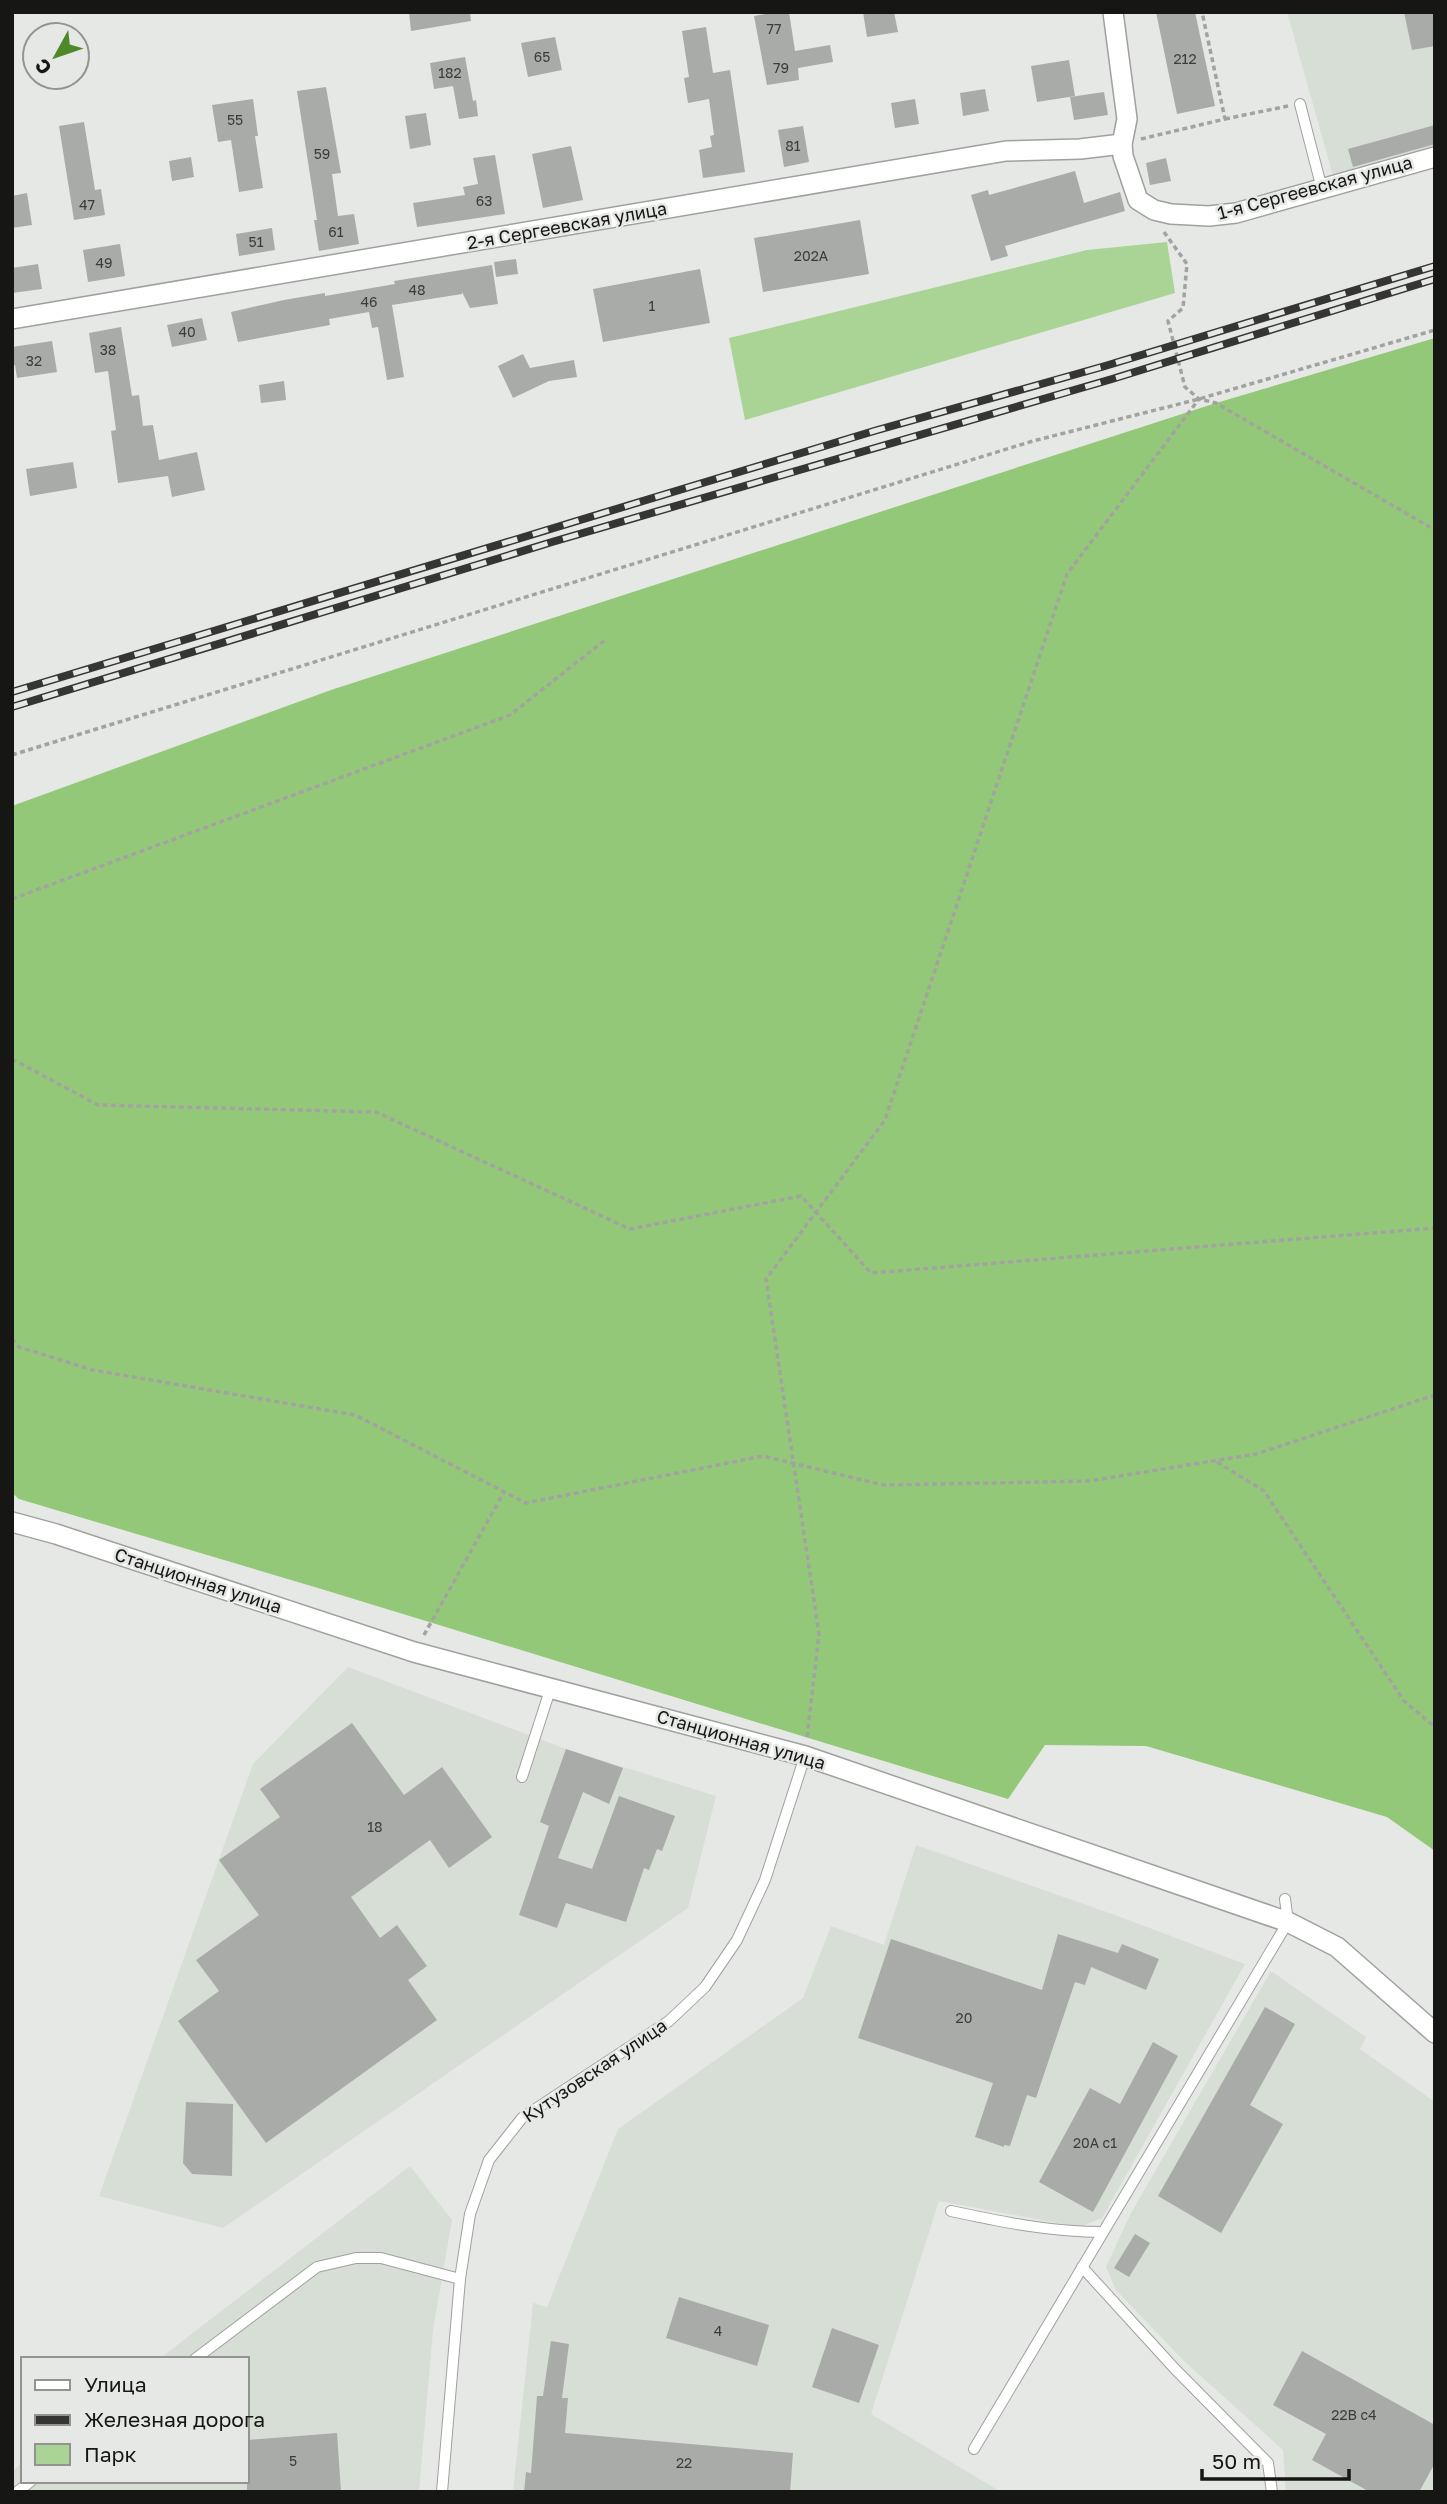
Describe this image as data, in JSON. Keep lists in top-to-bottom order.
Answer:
{
  "streets": {
    "street": ["1-я Сергеевская улица", "2-я Сергеевская улица", "Станционная улица"],
    "lane": ["Кутузовская улица"]
  },
  "crossings": [
    ["Станционная улица", "Кутузовская улица"]
  ],
  "house_numbers": [
    "77",
    "65",
    "212",
    "79",
    "182",
    "55",
    "81",
    "59",
    "63",
    "47",
    "61",
    "51",
    "202А",
    "49",
    "48",
    "46",
    "1",
    "40",
    "38",
    "32",
    "18",
    "20",
    "20А с1",
    "4",
    "22В с4",
    "5",
    "22"
  ],
  "legend": ["Улица", "Железная дорога", "Парк"],
  "scale_bar": "50 m",
  "north": "bottom left"
}
